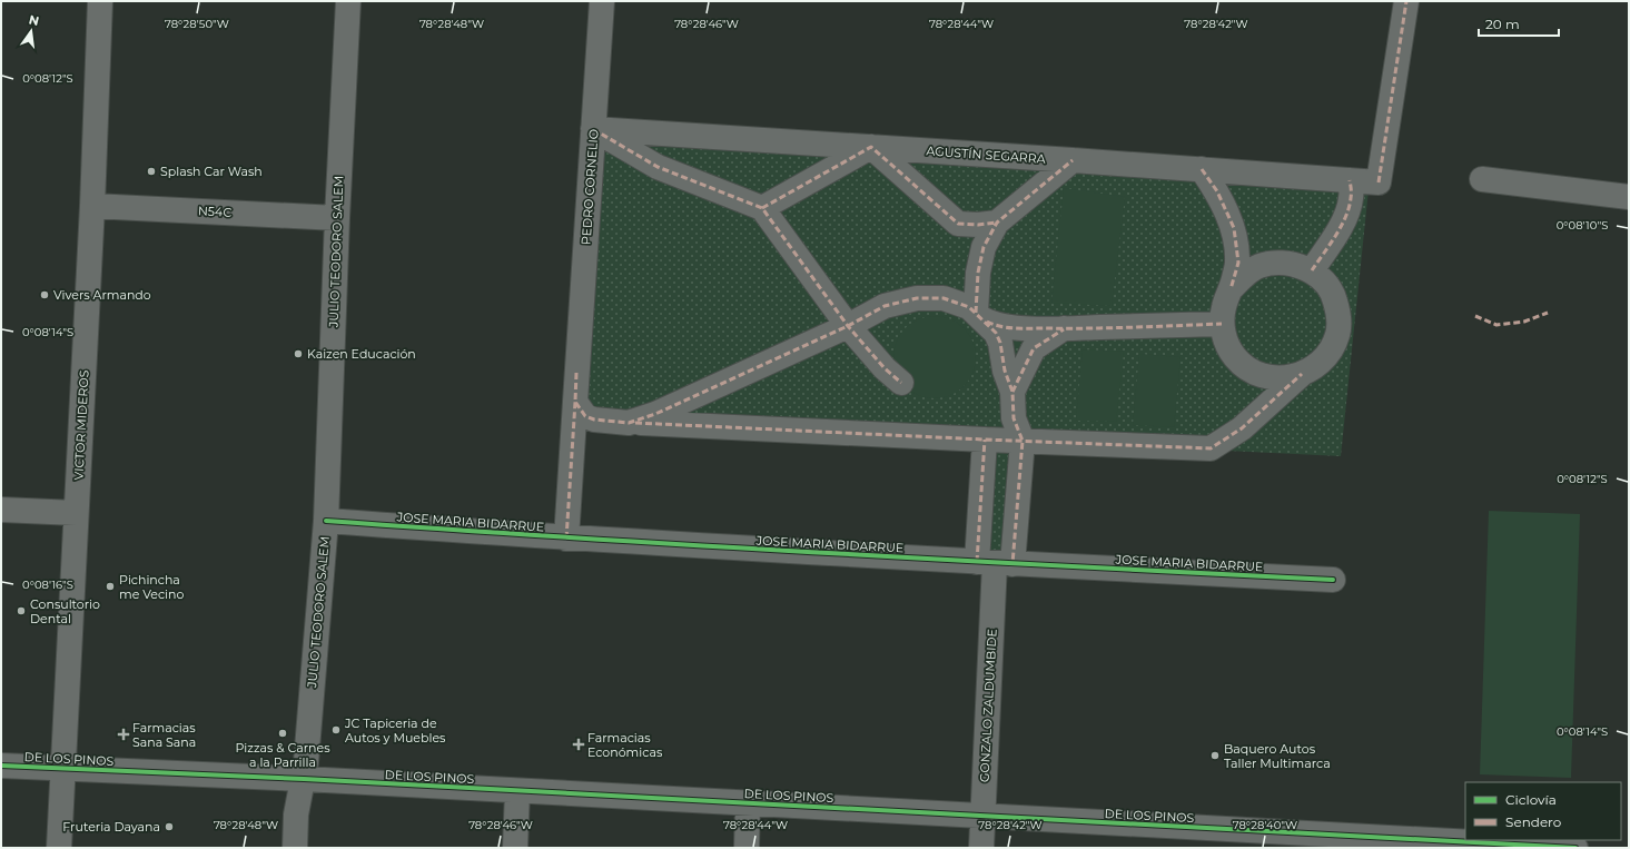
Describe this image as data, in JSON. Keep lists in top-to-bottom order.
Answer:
{
  "streets": {
    "street": [
      "AGUSTÍN SEGARRA",
      "PEDRO CORNELIO",
      "N54C",
      "JULIO TEODORO SALEM",
      "VICTOR MIDEROS",
      "JOSE MARIA BIDARRUE",
      "GONZALO ZALDUMBIDE",
      "DE LOS PINOS"
    ]
  },
  "crossings": [
    ["AGUSTÍN SEGARRA", "PEDRO CORNELIO"],
    ["PEDRO CORNELIO", "JOSE MARIA BIDARRUE"],
    ["N54C", "JULIO TEODORO SALEM"],
    ["N54C", "VICTOR MIDEROS"],
    ["JULIO TEODORO SALEM", "JOSE MARIA BIDARRUE"],
    ["JULIO TEODORO SALEM", "DE LOS PINOS"],
    ["VICTOR MIDEROS", "DE LOS PINOS"],
    ["JOSE MARIA BIDARRUE", "GONZALO ZALDUMBIDE"],
    ["GONZALO ZALDUMBIDE", "DE LOS PINOS"]
  ],
  "places": {
    "other": [
      "Splash Car Wash",
      "Vivers Armando",
      "Kaizen Educación",
      "Pichincha me Vecino",
      "Consultorio Dental",
      "JC Tapiceria de Autos y Muebles",
      "Pizzas & Carnes a la Parrilla",
      "Baquero Autos Taller Multimarca",
      "Fruteria Dayana"
    ],
    "health": ["Farmacias Sana Sana", "Farmacias Económicas"]
  },
  "legend": ["Ciclovía", "Sendero"],
  "scale_bar": "20 m",
  "north": "top",
  "coordinates": [
    "78°28'50\"W",
    "78°28'48\"W",
    "78°28'46\"W",
    "78°28'44\"W",
    "78°28'42\"W",
    "0°08'12\"S",
    "0°08'10\"S",
    "0°08'14\"S",
    "0°08'16\"S",
    "78°28'40\"W"
  ]
}
